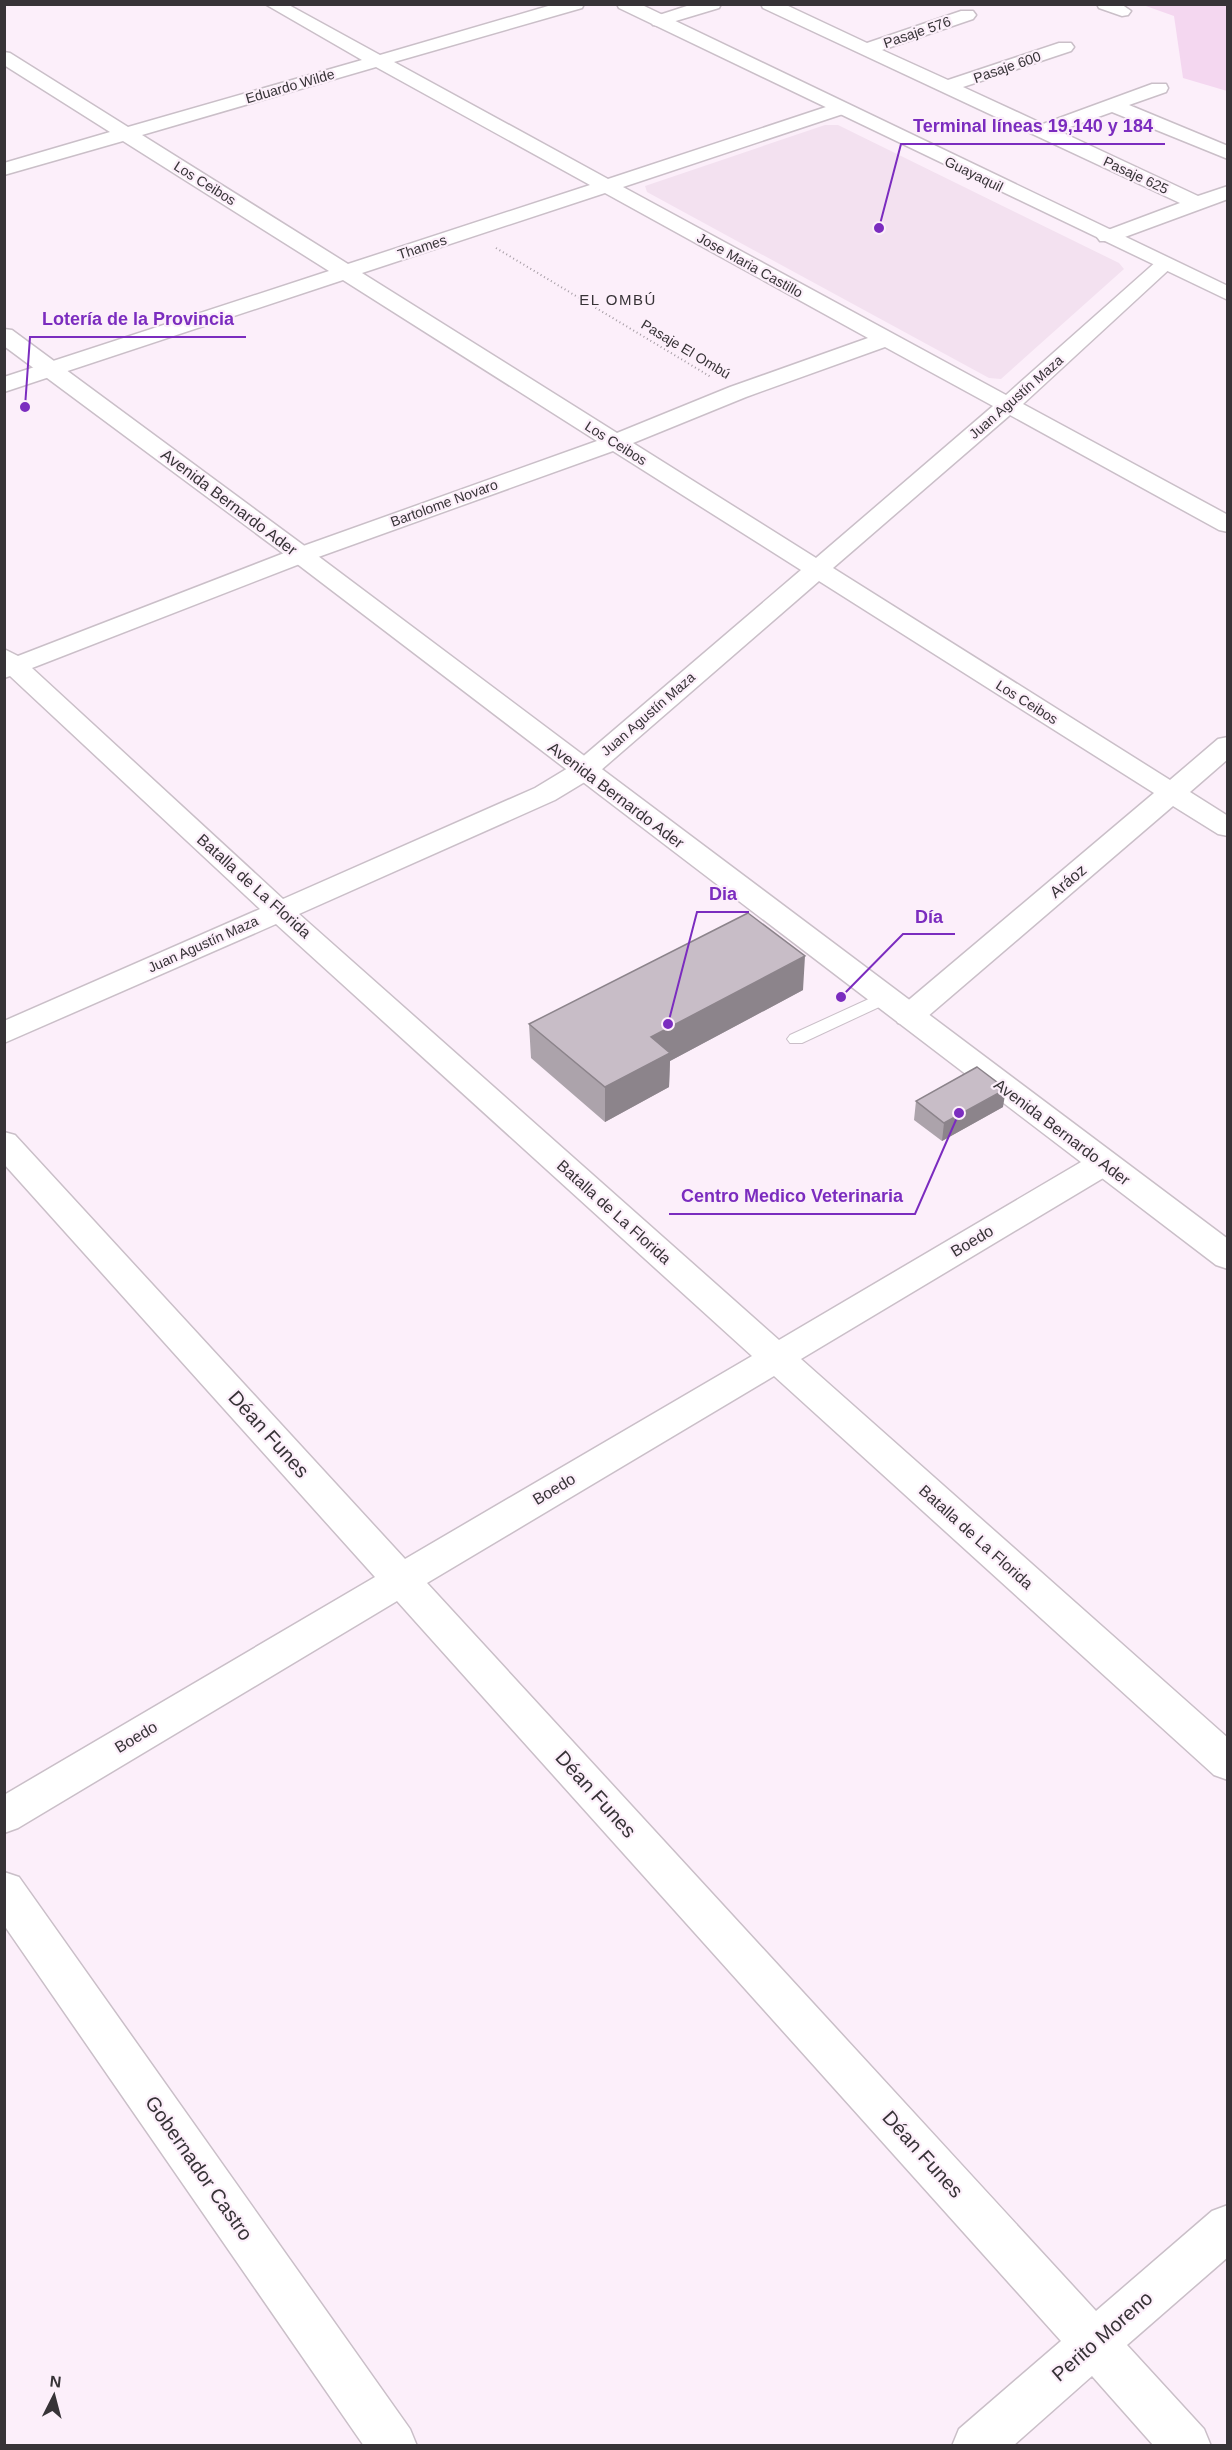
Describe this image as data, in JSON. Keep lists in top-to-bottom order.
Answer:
{
  "streets": {
    "street": [
      "Pasaje 576",
      "Pasaje 600",
      "Eduardo Wilde",
      "Guayaquil",
      "Pasaje 625",
      "Los Ceibos",
      "Thames",
      "Jose Maria Castillo",
      "Juan Agustín Maza",
      "Avenida Bernardo Ader",
      "Bartolome Novaro",
      "Aráoz",
      "Batalla de La Florida",
      "Boedo",
      "Déan Funes",
      "Gobernador Castro",
      "Perito Moreno"
    ],
    "path": ["Pasaje El Ombú"]
  },
  "crossings": [
    ["Pasaje 576", "Pasaje 625"],
    ["Pasaje 600", "Pasaje 625"],
    ["Eduardo Wilde", "Los Ceibos"],
    ["Eduardo Wilde", "Jose Maria Castillo"],
    ["Guayaquil", "Thames"],
    ["Guayaquil", "Juan Agustín Maza"],
    ["Los Ceibos", "Thames"],
    ["Los Ceibos", "Juan Agustín Maza"],
    ["Los Ceibos", "Bartolome Novaro"],
    ["Los Ceibos", "Aráoz"],
    ["Thames", "Jose Maria Castillo"],
    ["Thames", "Pasaje El Ombú"],
    ["Thames", "Avenida Bernardo Ader"],
    ["Jose Maria Castillo", "Juan Agustín Maza"],
    ["Jose Maria Castillo", "Bartolome Novaro"],
    ["Pasaje El Ombú", "Bartolome Novaro"],
    ["Juan Agustín Maza", "Avenida Bernardo Ader"],
    ["Juan Agustín Maza", "Batalla de La Florida"],
    ["Avenida Bernardo Ader", "Bartolome Novaro"],
    ["Avenida Bernardo Ader", "Aráoz"],
    ["Avenida Bernardo Ader", "Boedo"],
    ["Bartolome Novaro", "Batalla de La Florida"],
    ["Batalla de La Florida", "Boedo"],
    ["Boedo", "Déan Funes"],
    ["Déan Funes", "Perito Moreno"]
  ],
  "districts": ["EL OMBÚ"],
  "places": [
    "Terminal líneas 19,140 y 184",
    "Lotería de la Provincia",
    "Día",
    "Dia",
    "Centro Medico Veterinaria"
  ],
  "north": "top"
}
